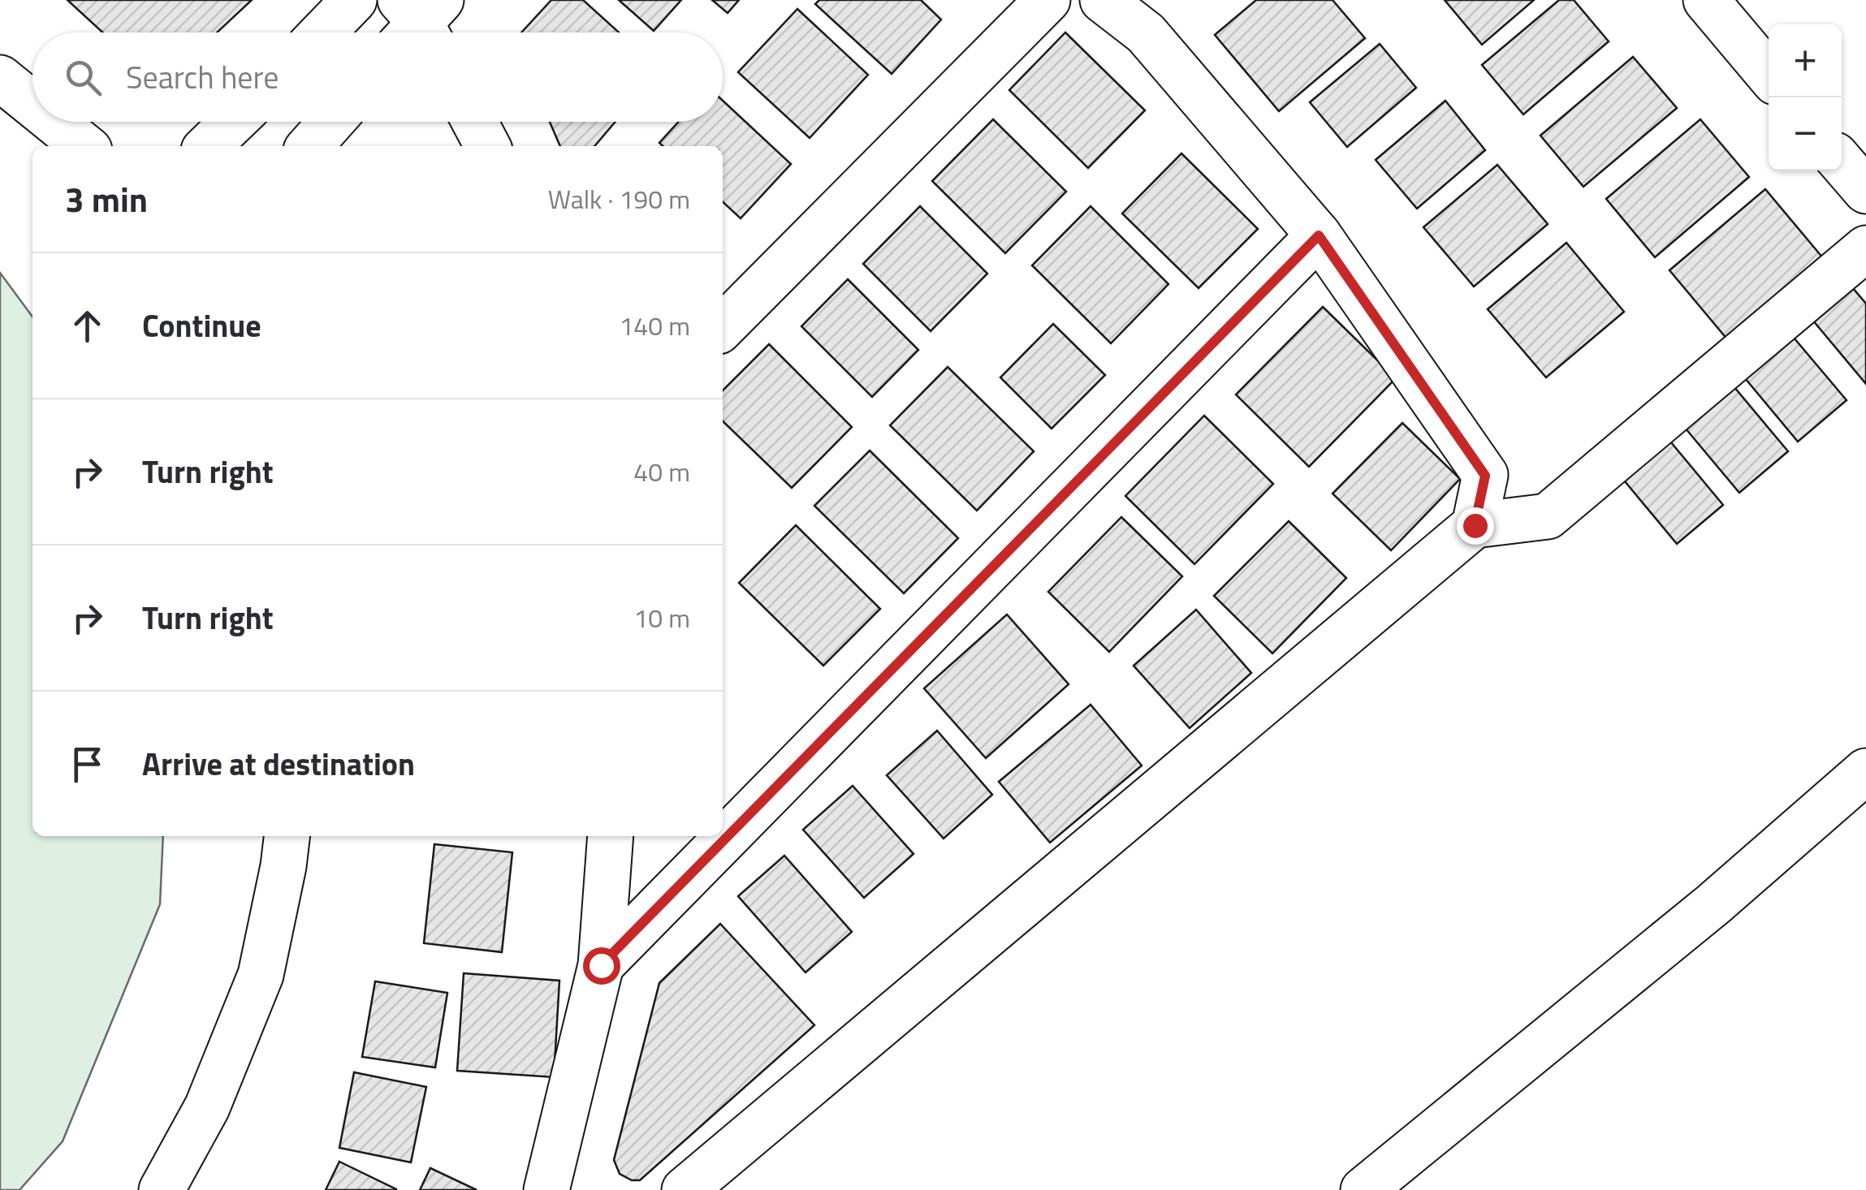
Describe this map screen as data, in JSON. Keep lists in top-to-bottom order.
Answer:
{
  "page": {
    "map_buttons": ["+", "−"],
    "search": "Search here",
    "heading": ["3 min", "Walk · 190 m"],
    "list": [
      ["Continue", "140 m"],
      ["Turn right", "40 m"],
      ["Turn right", "10 m"],
      "Arrive at destination"
    ]
  }
}
